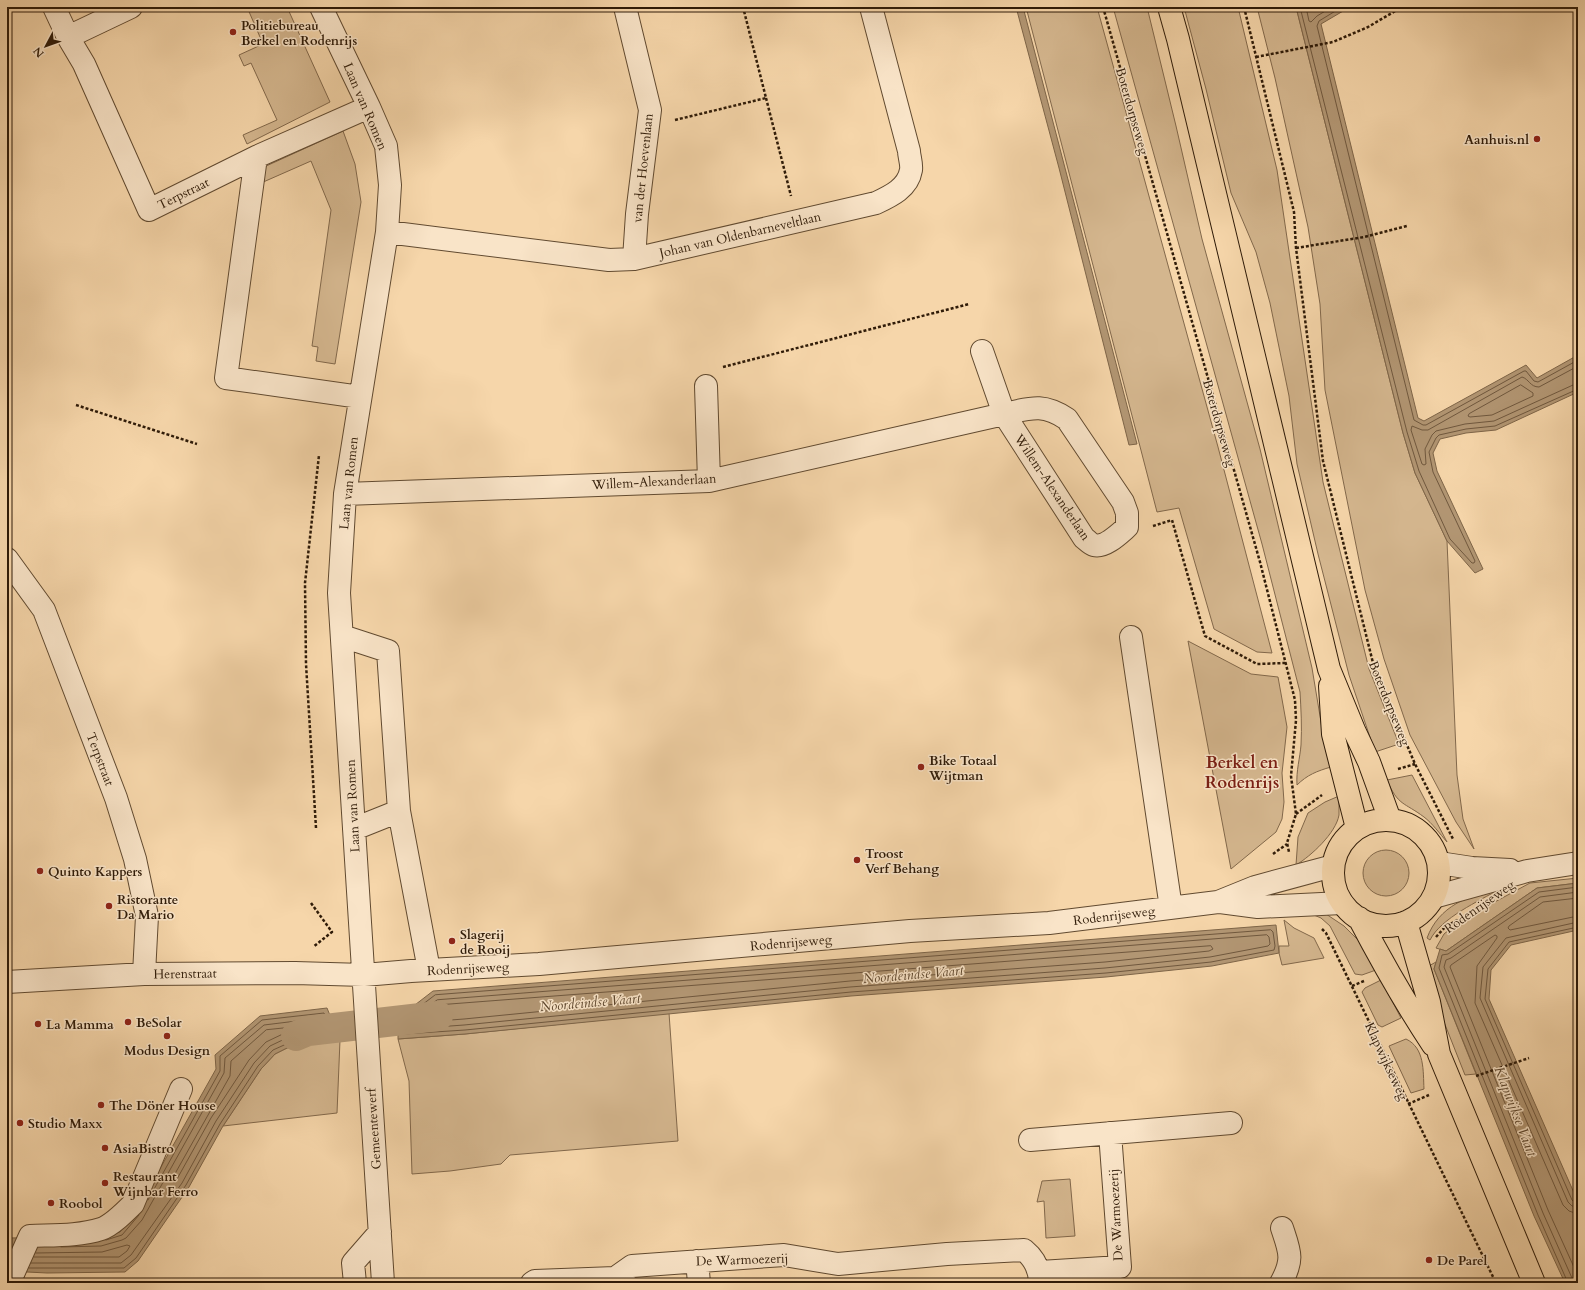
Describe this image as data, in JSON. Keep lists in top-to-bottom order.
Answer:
{
  "streets": {
    "street": [
      "Laan van Romen",
      "van der Hoevenlaan",
      "Terpstraat",
      "Johan van Oldenbarneveltlaan",
      "Willem-Alexanderlaan",
      "Rodenrijseweg",
      "Herenstraat",
      "Gemeentewerf",
      "De Warmoezerij"
    ],
    "path": ["Boterdorpseweg", "Klapwijkseweg"]
  },
  "crossings": [
    ["Laan van Romen", "Terpstraat"],
    ["Laan van Romen", "Johan van Oldenbarneveltlaan"],
    ["Laan van Romen", "Willem-Alexanderlaan"],
    ["Laan van Romen", "Rodenrijseweg"],
    ["Laan van Romen", "Herenstraat"],
    ["Laan van Romen", "Gemeentewerf"],
    ["Boterdorpseweg", "Rodenrijseweg"],
    ["van der Hoevenlaan", "Johan van Oldenbarneveltlaan"],
    ["Terpstraat", "Herenstraat"],
    ["Rodenrijseweg", "Herenstraat"],
    ["Rodenrijseweg", "Klapwijkseweg"],
    ["Rodenrijseweg", "Gemeentewerf"],
    ["Herenstraat", "Gemeentewerf"]
  ],
  "districts": ["Berkel en Rodenrijs"],
  "water": ["Noordeindse Vaart", "Klapwijkse Vaart"],
  "places": [
    "Politiebureau Berkel en Rodenrijs",
    "Aanhuis.nl",
    "Bike Totaal Wijtman",
    "Troost Verf Behang",
    "Quinto Kappers",
    "Ristorante Da Mario",
    "Slagerij de Rooij",
    "BeSolar",
    "La Mamma",
    "Modus Design",
    "The Döner House",
    "Studio Maxx",
    "AsiaBistro",
    "Restaurant Wijnbar Ferro",
    "Roobol",
    "De Parel"
  ],
  "north": "bottom left"
}
